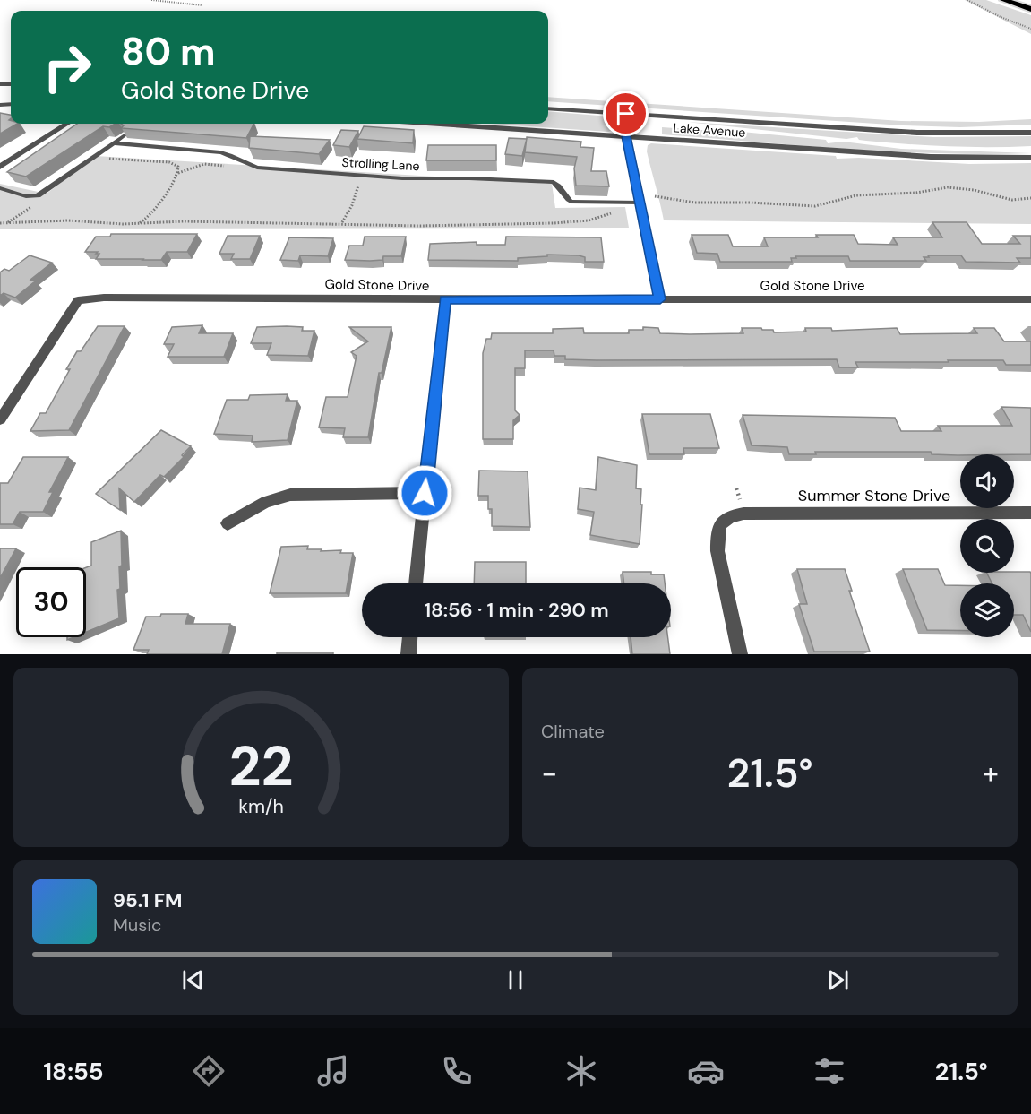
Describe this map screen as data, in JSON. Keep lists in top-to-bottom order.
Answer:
{
  "streets": {
    "street": ["Lake Avenue", "Gold Stone Drive", "Summer Stone Drive"],
    "lane": ["Strolling Lane"]
  },
  "page": {
    "turn": ["80 m", "Gold Stone Drive"],
    "limit": "30",
    "trip": "18:56 · 1 min · 290 m",
    "tile": "Climate",
    "heat": ["−", "21.5°", "+"],
    "song": ["95.1 FM", "Music"],
    "tabs": ["18:55", "21.5°"],
    "gauge": ["22", "km/h"]
  }
}
